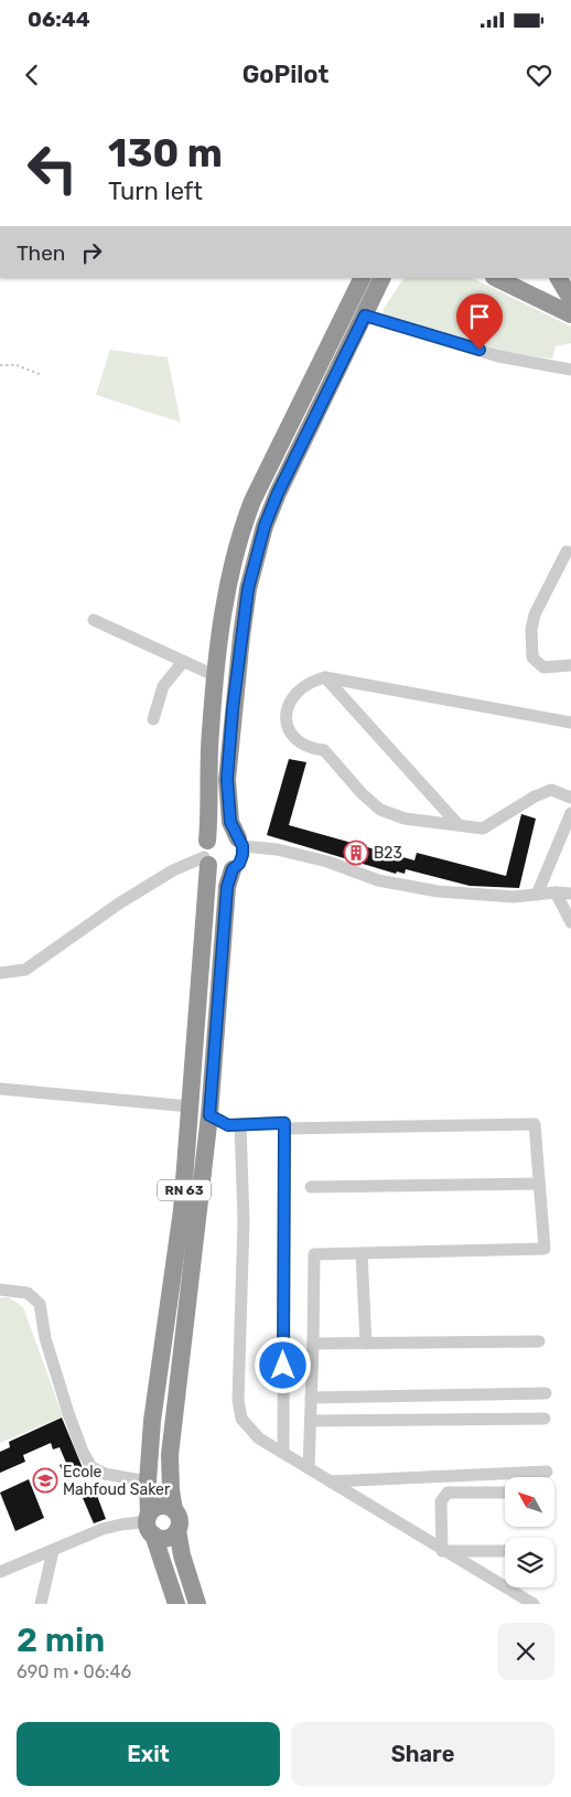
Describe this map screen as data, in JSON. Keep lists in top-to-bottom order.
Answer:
{
  "streets": {
    "highway": ["RN 63"]
  },
  "places": {
    "building": ["B23"],
    "school or university": ["Ecole Mahfoud Saker"]
  },
  "north": "top left",
  "page": {
    "status": "06:44",
    "header": "GoPilot",
    "turn": ["130 m", "Turn left"],
    "then": "Then",
    "heading": ["2 min", "690 m · 06:46"],
    "buttons": ["Exit", "Share"]
  }
}
